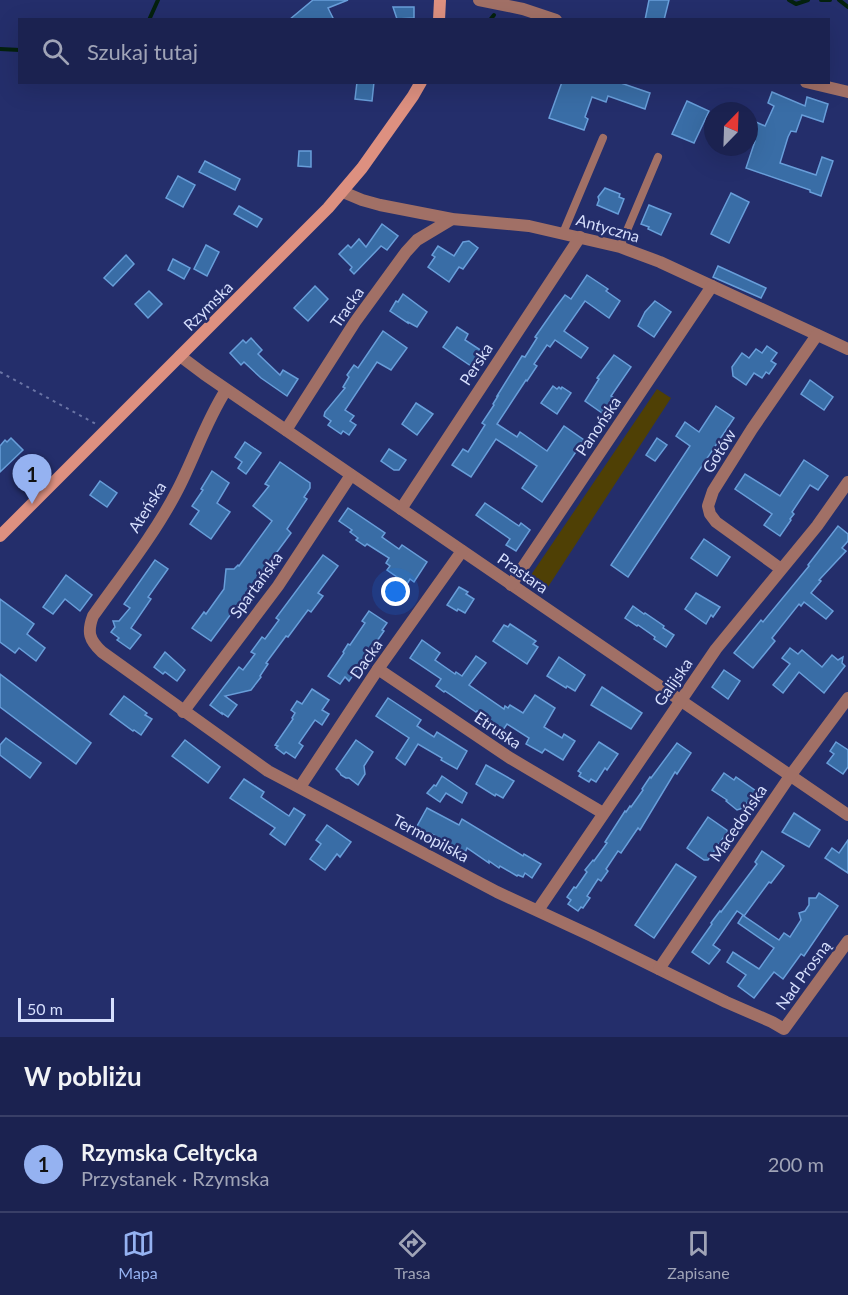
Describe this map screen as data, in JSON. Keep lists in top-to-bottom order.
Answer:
{
  "streets": {
    "main road": ["Rzymska"],
    "street": [
      "Antyczna",
      "Tracka",
      "Perska",
      "Panońska",
      "Gotów",
      "Ateńska",
      "Prastara",
      "Spartańska",
      "Dacka",
      "Galijska",
      "Etruska",
      "Macedońska",
      "Termopilska",
      "Nad Prosną"
    ]
  },
  "crossings": [
    ["Antyczna", "Rzymska"],
    ["Antyczna", "Tracka"],
    ["Antyczna", "Perska"],
    ["Antyczna", "Panońska"],
    ["Antyczna", "Gotów"],
    ["Rzymska", "Prastara"],
    ["Tracka", "Prastara"],
    ["Perska", "Prastara"],
    ["Panońska", "Prastara"],
    ["Gotów", "Galijska"],
    ["Ateńska", "Prastara"],
    ["Ateńska", "Termopilska"],
    ["Prastara", "Spartańska"],
    ["Prastara", "Dacka"],
    ["Prastara", "Galijska"],
    ["Prastara", "Macedońska"],
    ["Spartańska", "Termopilska"],
    ["Dacka", "Etruska"],
    ["Dacka", "Termopilska"],
    ["Galijska", "Etruska"],
    ["Galijska", "Termopilska"],
    ["Macedońska", "Termopilska"],
    ["Termopilska", "Nad Prosną"]
  ],
  "scale_bar": "50 m",
  "north": "top right",
  "page": {
    "search": "Szukaj tutaj",
    "pins": "1",
    "scale": "50 m",
    "heading": "W pobliżu",
    "list": [
      {
        "mark": "1",
        "name": "Rzymska Celtycka",
        "note": "Przystanek · Rzymska",
        "value": "200 m"
      }
    ],
    "nav": ["Mapa", "Trasa", "Zapisane"]
  }
}
